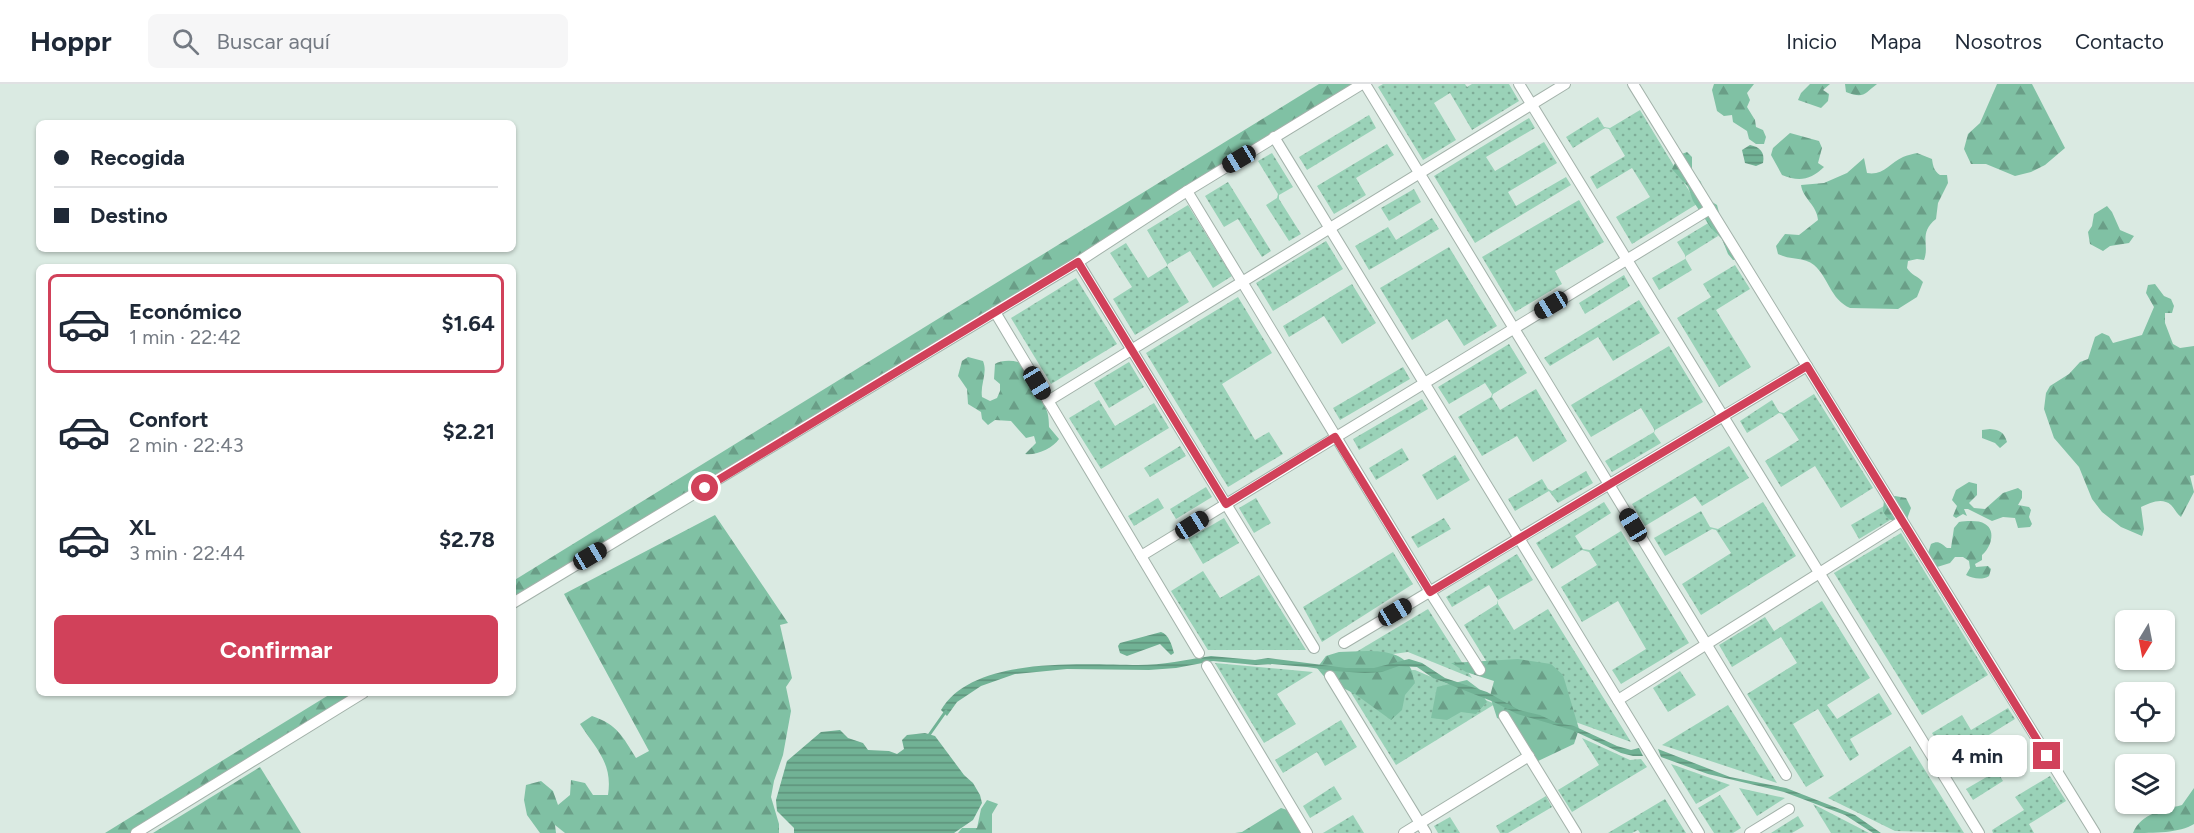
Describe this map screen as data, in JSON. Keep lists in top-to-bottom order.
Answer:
{
  "north": "bottom",
  "page": {
    "header": "Hoppr",
    "search": "Buscar aquí",
    "nav": [
      "Inicio",
      "Mapa",
      "Nosotros",
      "Contacto"
    ],
    "banner": ["Recogida", "Destino"],
    "list": [
      {
        "name": "Económico",
        "note": "1 min · 22:42",
        "value": "$1.64"
      },
      {
        "name": "Confort",
        "note": "2 min · 22:43",
        "value": "$2.21"
      },
      {
        "name": "XL",
        "note": "3 min · 22:44",
        "value": "$2.78"
      }
    ],
    "buttons": "Confirmar",
    "bubble": "4 min"
  }
}
